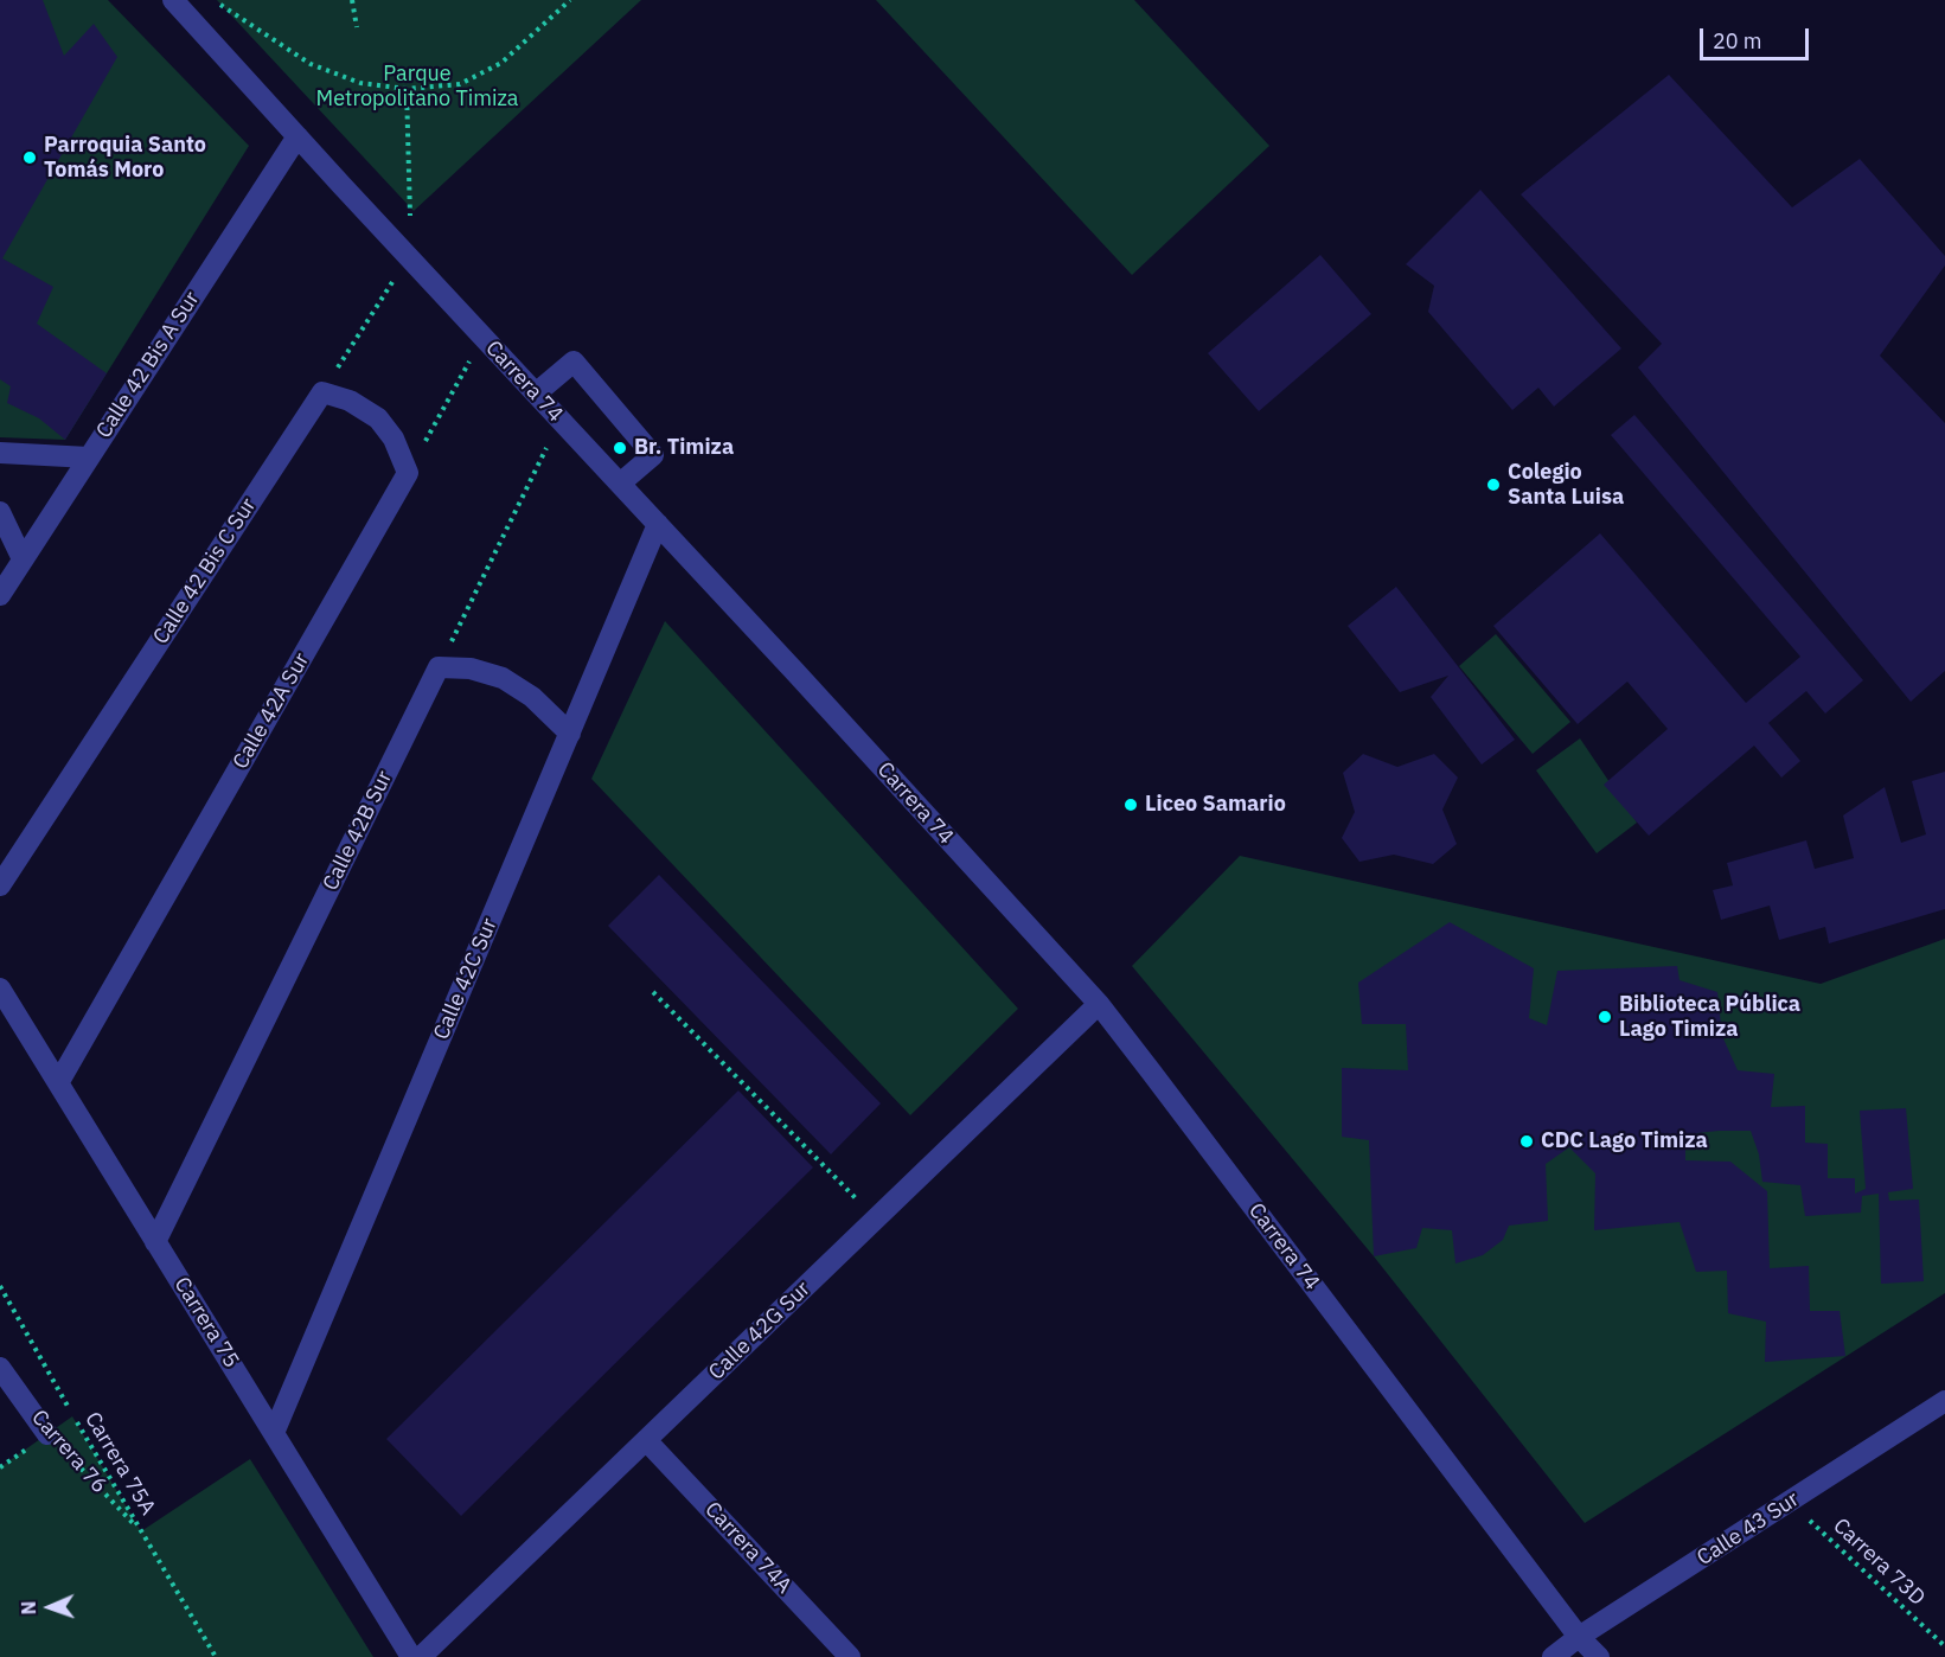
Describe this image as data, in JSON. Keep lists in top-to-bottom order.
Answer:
{
  "streets": {
    "street": [
      "Calle 42 Bis A Sur",
      "Carrera 74",
      "Calle 42 Bis C Sur",
      "Calle 42A Sur",
      "Calle 42B Sur",
      "Calle 42C Sur",
      "Carrera 75",
      "Calle 42G Sur",
      "Carrera 76",
      "Calle 43 Sur",
      "Carrera 74A"
    ],
    "path": ["Carrera 75A", "Carrera 73D"]
  },
  "crossings": [
    ["Calle 42 Bis A Sur", "Carrera 74"],
    ["Carrera 74", "Calle 42C Sur"],
    ["Carrera 74", "Calle 42G Sur"],
    ["Carrera 74", "Calle 43 Sur"],
    ["Calle 42A Sur", "Carrera 75"],
    ["Calle 42B Sur", "Carrera 75"],
    ["Calle 42C Sur", "Carrera 75"],
    ["Calle 42G Sur", "Carrera 74A"],
    ["Carrera 76", "Carrera 75A"],
    ["Calle 43 Sur", "Carrera 73D"]
  ],
  "parks": ["Parque Metropolitano Timiza"],
  "places": [
    "Parroquia Santo Tomás Moro",
    "Br. Timiza",
    "Colegio Santa Luisa",
    "Liceo Samario",
    "Biblioteca Pública Lago Timiza",
    "CDC Lago Timiza"
  ],
  "scale_bar": "20 m",
  "north": "left"
}
